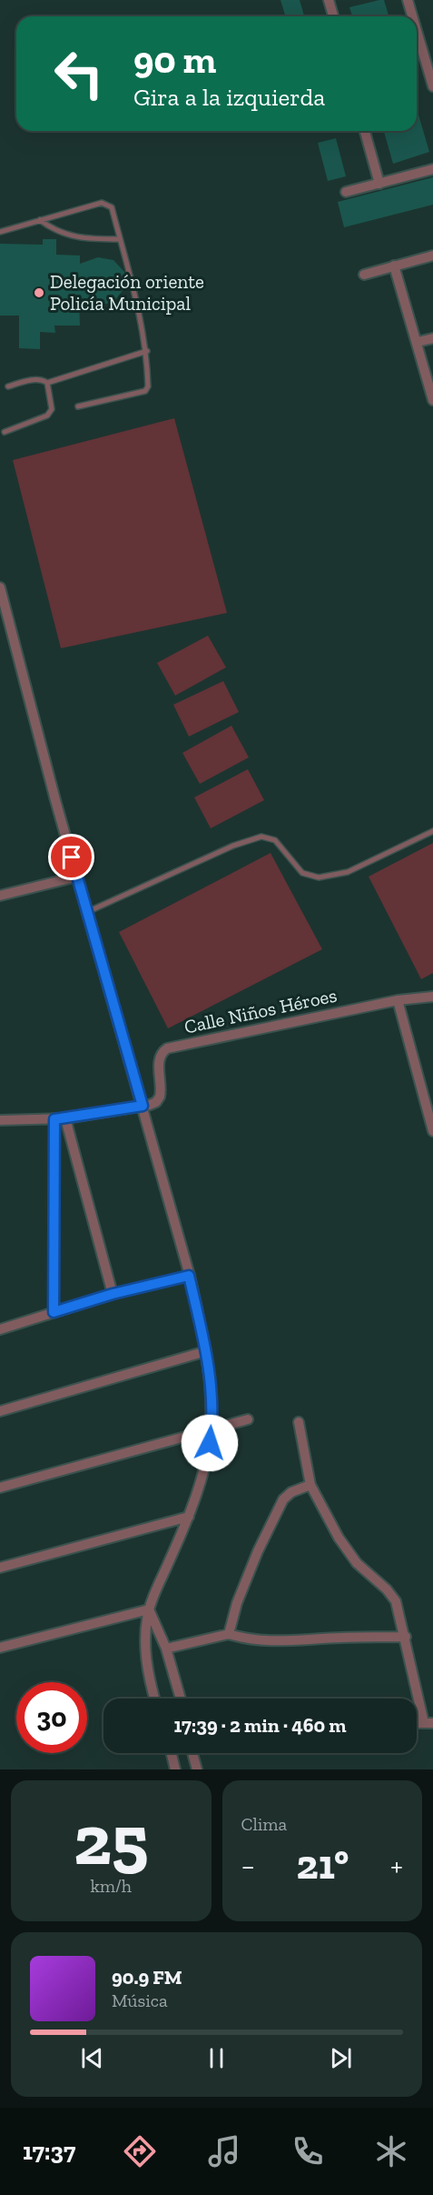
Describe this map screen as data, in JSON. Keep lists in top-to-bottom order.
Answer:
{
  "streets": {
    "street": ["Calle Niños Héroes"]
  },
  "places": ["Delegación oriente Policía Municipal"],
  "page": {
    "turn": ["90 m", "Gira a la izquierda"],
    "limit": "30",
    "trip": "17:39 · 2 min · 460 m",
    "tile": [
      ["25", "km/h"],
      "Clima"
    ],
    "heat": ["−", "21°", "+"],
    "song": ["90.9 FM", "Música"],
    "tabs": "17:37"
  }
}
